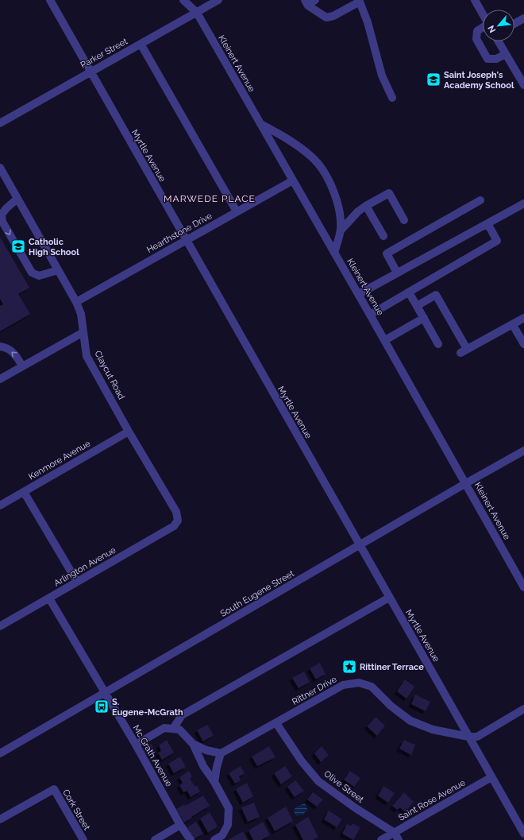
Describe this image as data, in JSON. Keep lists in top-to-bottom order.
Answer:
{
  "streets": {
    "street": [
      "Parker Street",
      "Kleinert Avenue",
      "Myrtle Avenue",
      "Hearthstone Drive",
      "Claycut Road",
      "Kenmore Avenue",
      "Arlington Avenue",
      "South Eugene Street",
      "Rittner Drive",
      "Mc Grath Avenue",
      "Olive Street",
      "Saint Rose Avenue",
      "Cork Street"
    ]
  },
  "crossings": [
    ["Parker Street", "Kleinert Avenue"],
    ["Parker Street", "Myrtle Avenue"],
    ["Kleinert Avenue", "Hearthstone Drive"],
    ["Kleinert Avenue", "South Eugene Street"],
    ["Myrtle Avenue", "Hearthstone Drive"],
    ["Myrtle Avenue", "South Eugene Street"],
    ["Myrtle Avenue", "Rittner Drive"],
    ["Myrtle Avenue", "Saint Rose Avenue"],
    ["Hearthstone Drive", "Claycut Road"],
    ["Claycut Road", "Kenmore Avenue"],
    ["Claycut Road", "Arlington Avenue"],
    ["Arlington Avenue", "Mc Grath Avenue"],
    ["South Eugene Street", "Mc Grath Avenue"],
    ["Rittner Drive", "Olive Street"],
    ["Olive Street", "Saint Rose Avenue"]
  ],
  "districts": ["MARWEDE PLACE"],
  "places": {
    "school or university": ["Saint Joseph's Academy School", "Catholic High School"],
    "place": ["Rittiner Terrace"],
    "bus stop": ["S. Eugene-McGrath"]
  },
  "north": "bottom left"
}
